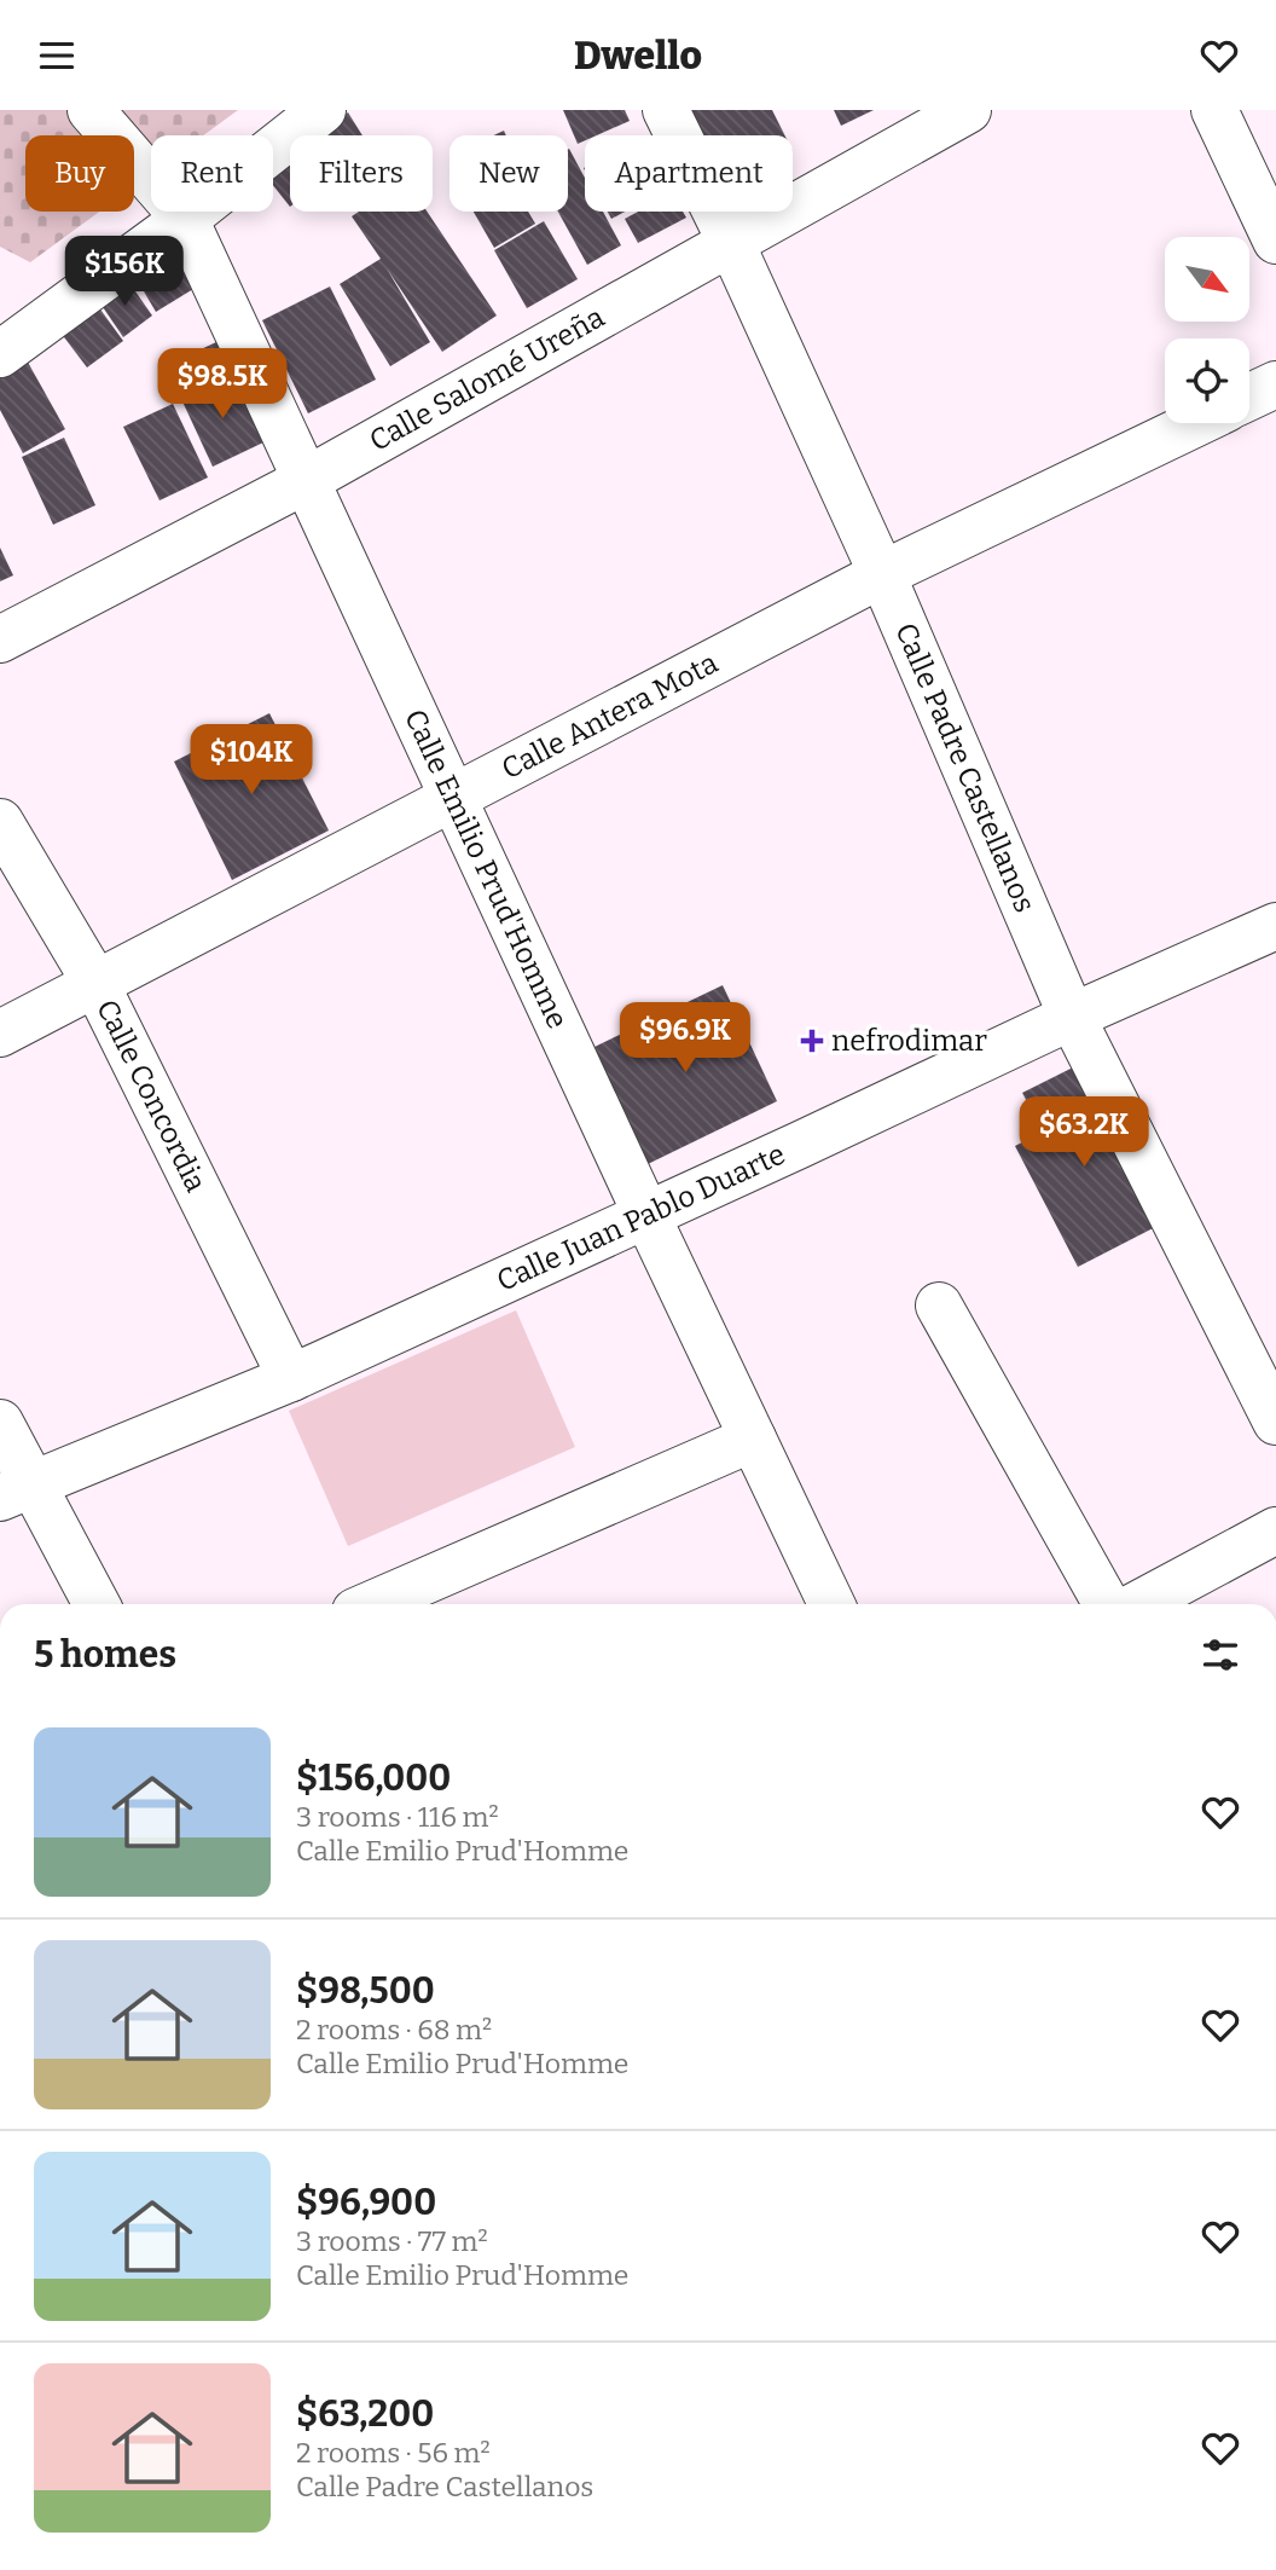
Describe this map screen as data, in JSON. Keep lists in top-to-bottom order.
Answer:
{
  "streets": {
    "street": [
      "Calle Salomé Ureña",
      "Calle Antera Mota",
      "Calle Padre Castellanos",
      "Calle Emilio Prud'Homme",
      "Calle Concordia",
      "Calle Juan Pablo Duarte"
    ]
  },
  "crossings": [
    ["Calle Salomé Ureña", "Calle Padre Castellanos"],
    ["Calle Salomé Ureña", "Calle Emilio Prud'Homme"],
    ["Calle Antera Mota", "Calle Padre Castellanos"],
    ["Calle Antera Mota", "Calle Emilio Prud'Homme"],
    ["Calle Antera Mota", "Calle Concordia"],
    ["Calle Padre Castellanos", "Calle Juan Pablo Duarte"],
    ["Calle Emilio Prud'Homme", "Calle Juan Pablo Duarte"],
    ["Calle Concordia", "Calle Juan Pablo Duarte"]
  ],
  "places": {
    "health": ["nefrodimar"]
  },
  "north": "bottom right",
  "page": {
    "header": "Dwello",
    "chip": [
      "Buy",
      "Rent",
      "Filters",
      "New",
      "Apartment"
    ],
    "price": [
      "$156K",
      "$98.5K",
      "$104K",
      "$96.9K",
      "$63.2K"
    ],
    "heading": "5 homes",
    "list": [
      {
        "name": "$156,000",
        "note": "3 rooms · 116 m² · Calle Emilio Prud'Homme"
      },
      {
        "name": "$98,500",
        "note": "2 rooms · 68 m² · Calle Emilio Prud'Homme"
      },
      {
        "name": "$96,900",
        "note": "3 rooms · 77 m² · Calle Emilio Prud'Homme"
      },
      {
        "name": "$63,200",
        "note": "2 rooms · 56 m² · Calle Padre Castellanos"
      }
    ]
  }
}
